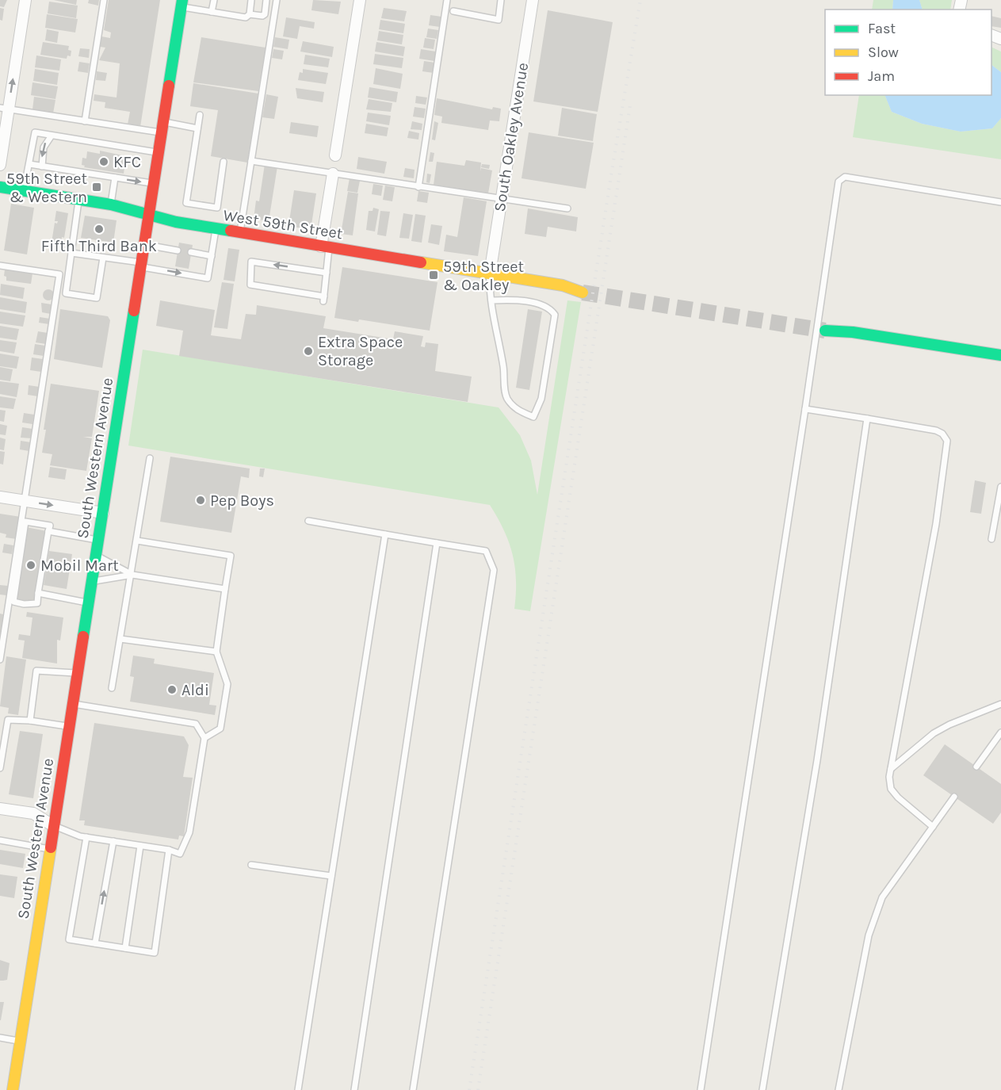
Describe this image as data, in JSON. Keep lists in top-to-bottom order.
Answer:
{
  "streets": {
    "main road": ["West 59th Street", "South Western Avenue"],
    "street": ["South Oakley Avenue"]
  },
  "crossings": [
    ["South Oakley Avenue", "West 59th Street"],
    ["West 59th Street", "South Western Avenue"]
  ],
  "places": {
    "other": [
      "KFC",
      "Fifth Third Bank",
      "Extra Space Storage",
      "Pep Boys",
      "Mobil Mart",
      "Aldi"
    ],
    "transit": ["59th Street & Western", "59th Street & Oakley"]
  },
  "legend": ["Fast", "Slow", "Jam"]
}
